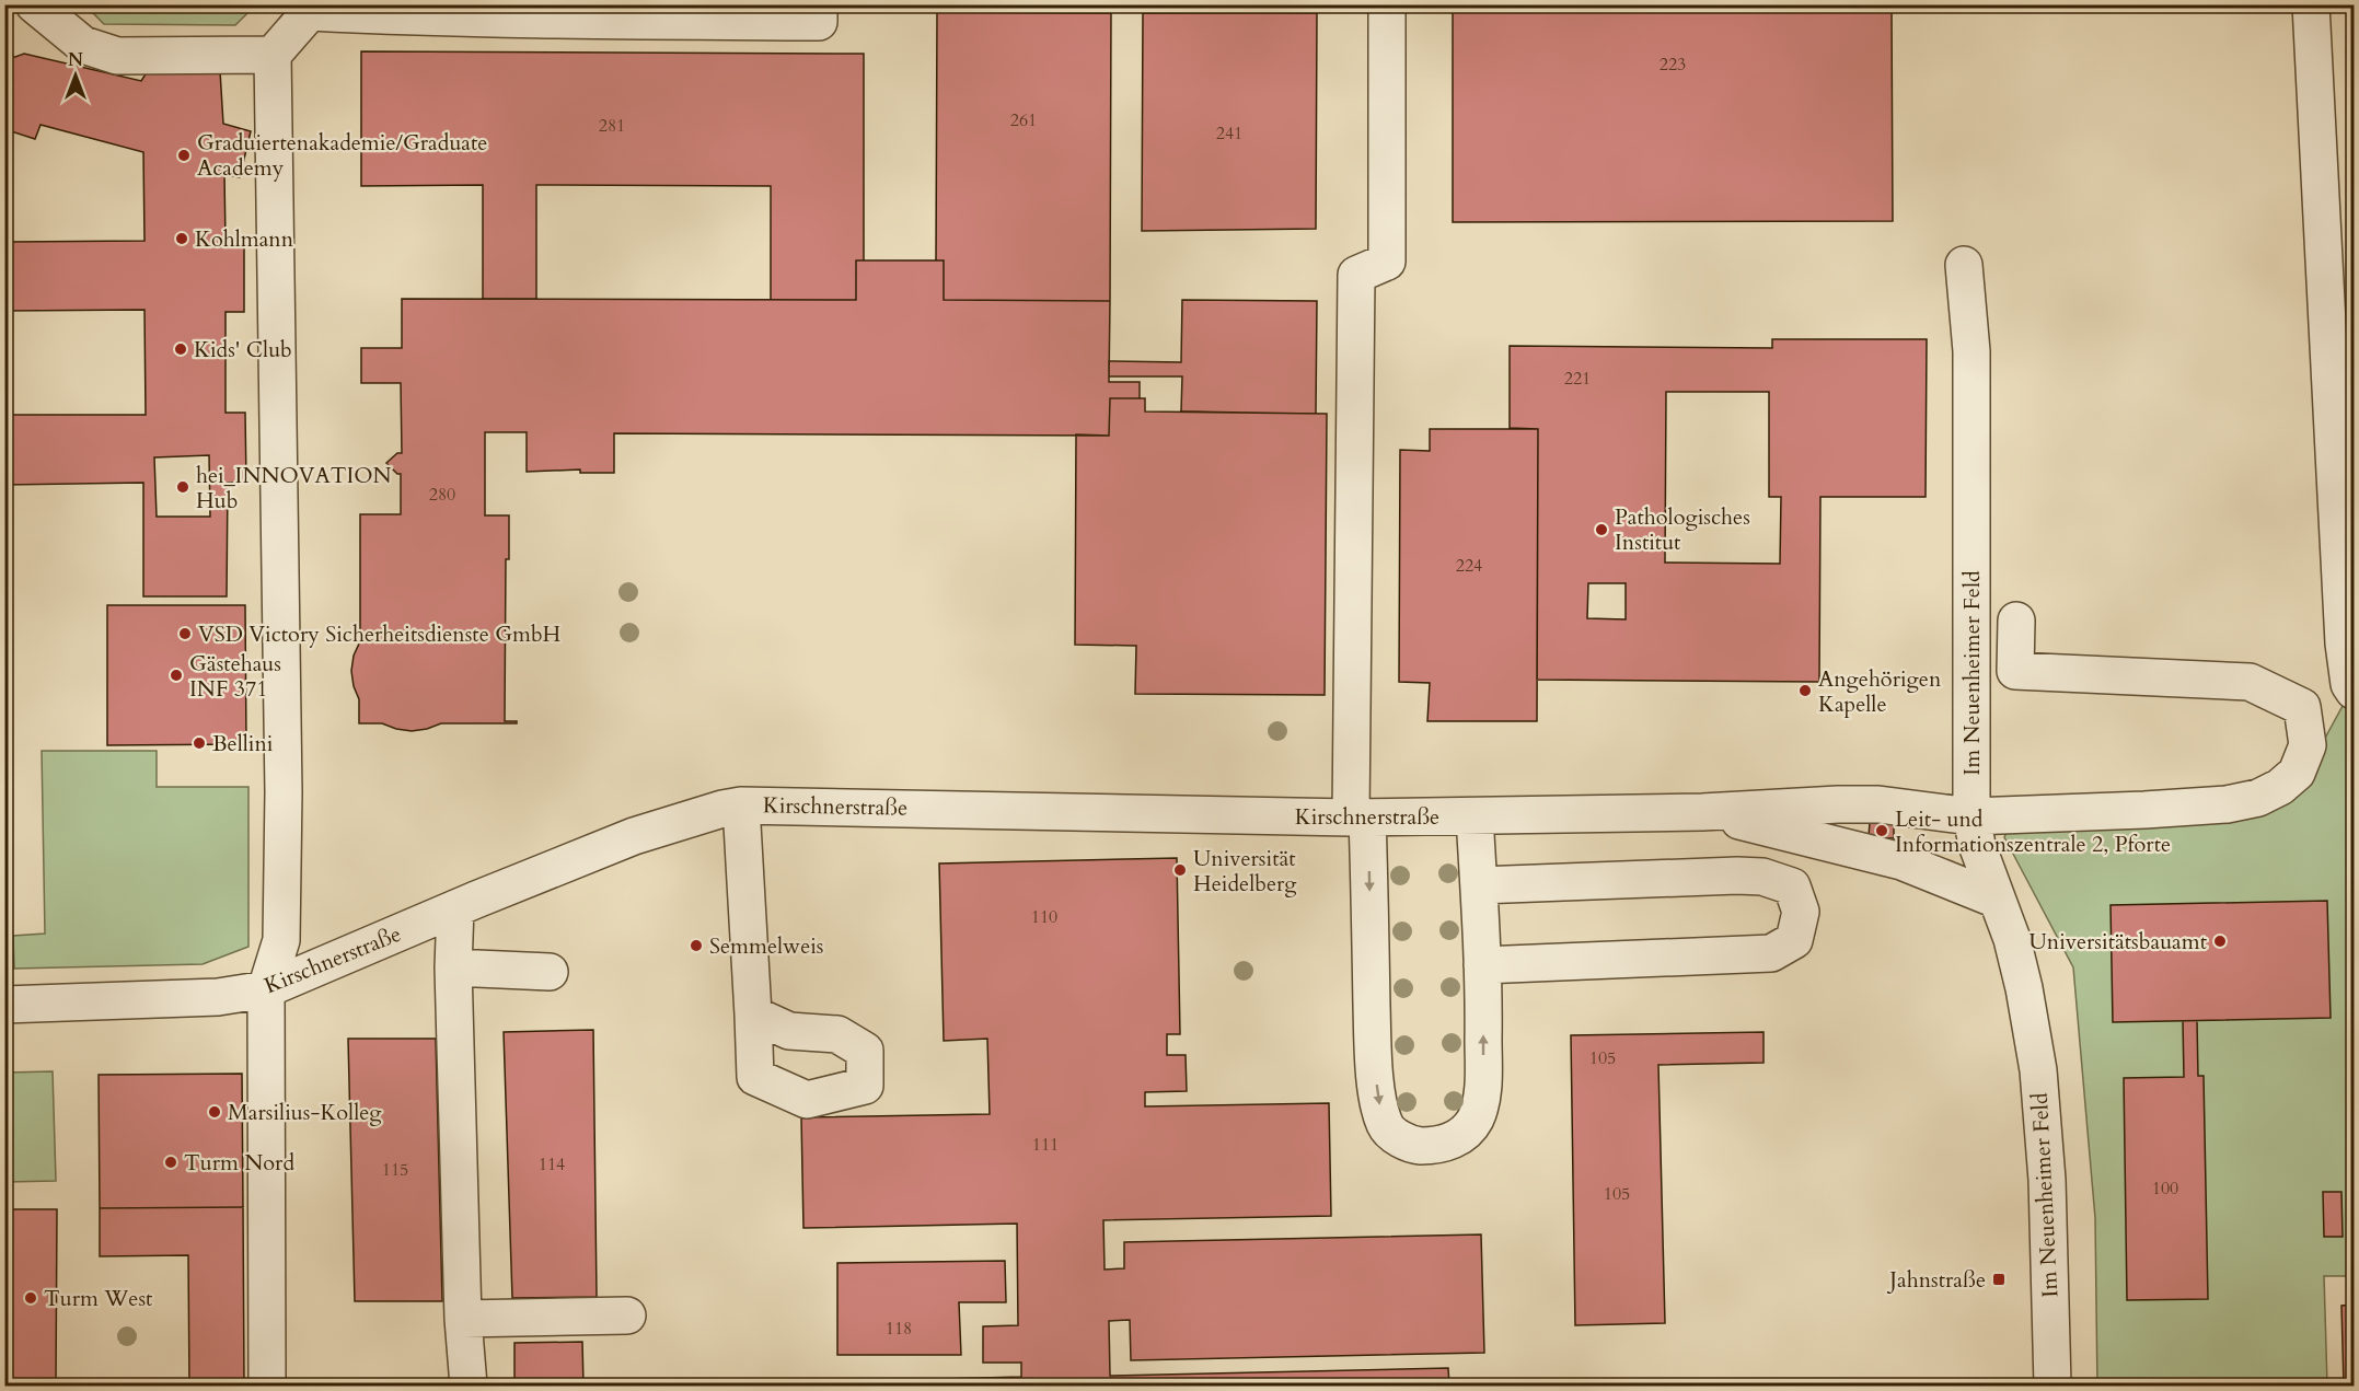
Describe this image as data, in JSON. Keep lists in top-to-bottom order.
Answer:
{
  "streets": {
    "street": ["Im Neuenheimer Feld", "Kirschnerstraße"]
  },
  "crossings": [
    ["Im Neuenheimer Feld", "Kirschnerstraße"]
  ],
  "places": {
    "other": [
      "Graduiertenakademie/Graduate Academy",
      "Kohlmann",
      "Kids' Club",
      "hei_INNOVATION Hub",
      "Pathologisches Institut",
      "VSD Victory Sicherheitsdienste GmbH",
      "Gästehaus INF 371",
      "Angehörigen Kapelle",
      "Bellini",
      "Leit- und Informationszentrale 2, Pforte",
      "Universität Heidelberg",
      "Universitätsbauamt",
      "Semmelweis",
      "Marsilius-Kolleg",
      "Turm Nord",
      "Turm West"
    ],
    "transit": ["Jahnstraße"]
  },
  "house_numbers": [
    "223",
    "261",
    "281",
    "241",
    "221",
    "280",
    "224",
    "110",
    "105",
    "111",
    "114",
    "115",
    "100",
    "105",
    "118"
  ],
  "north": "top"
}
